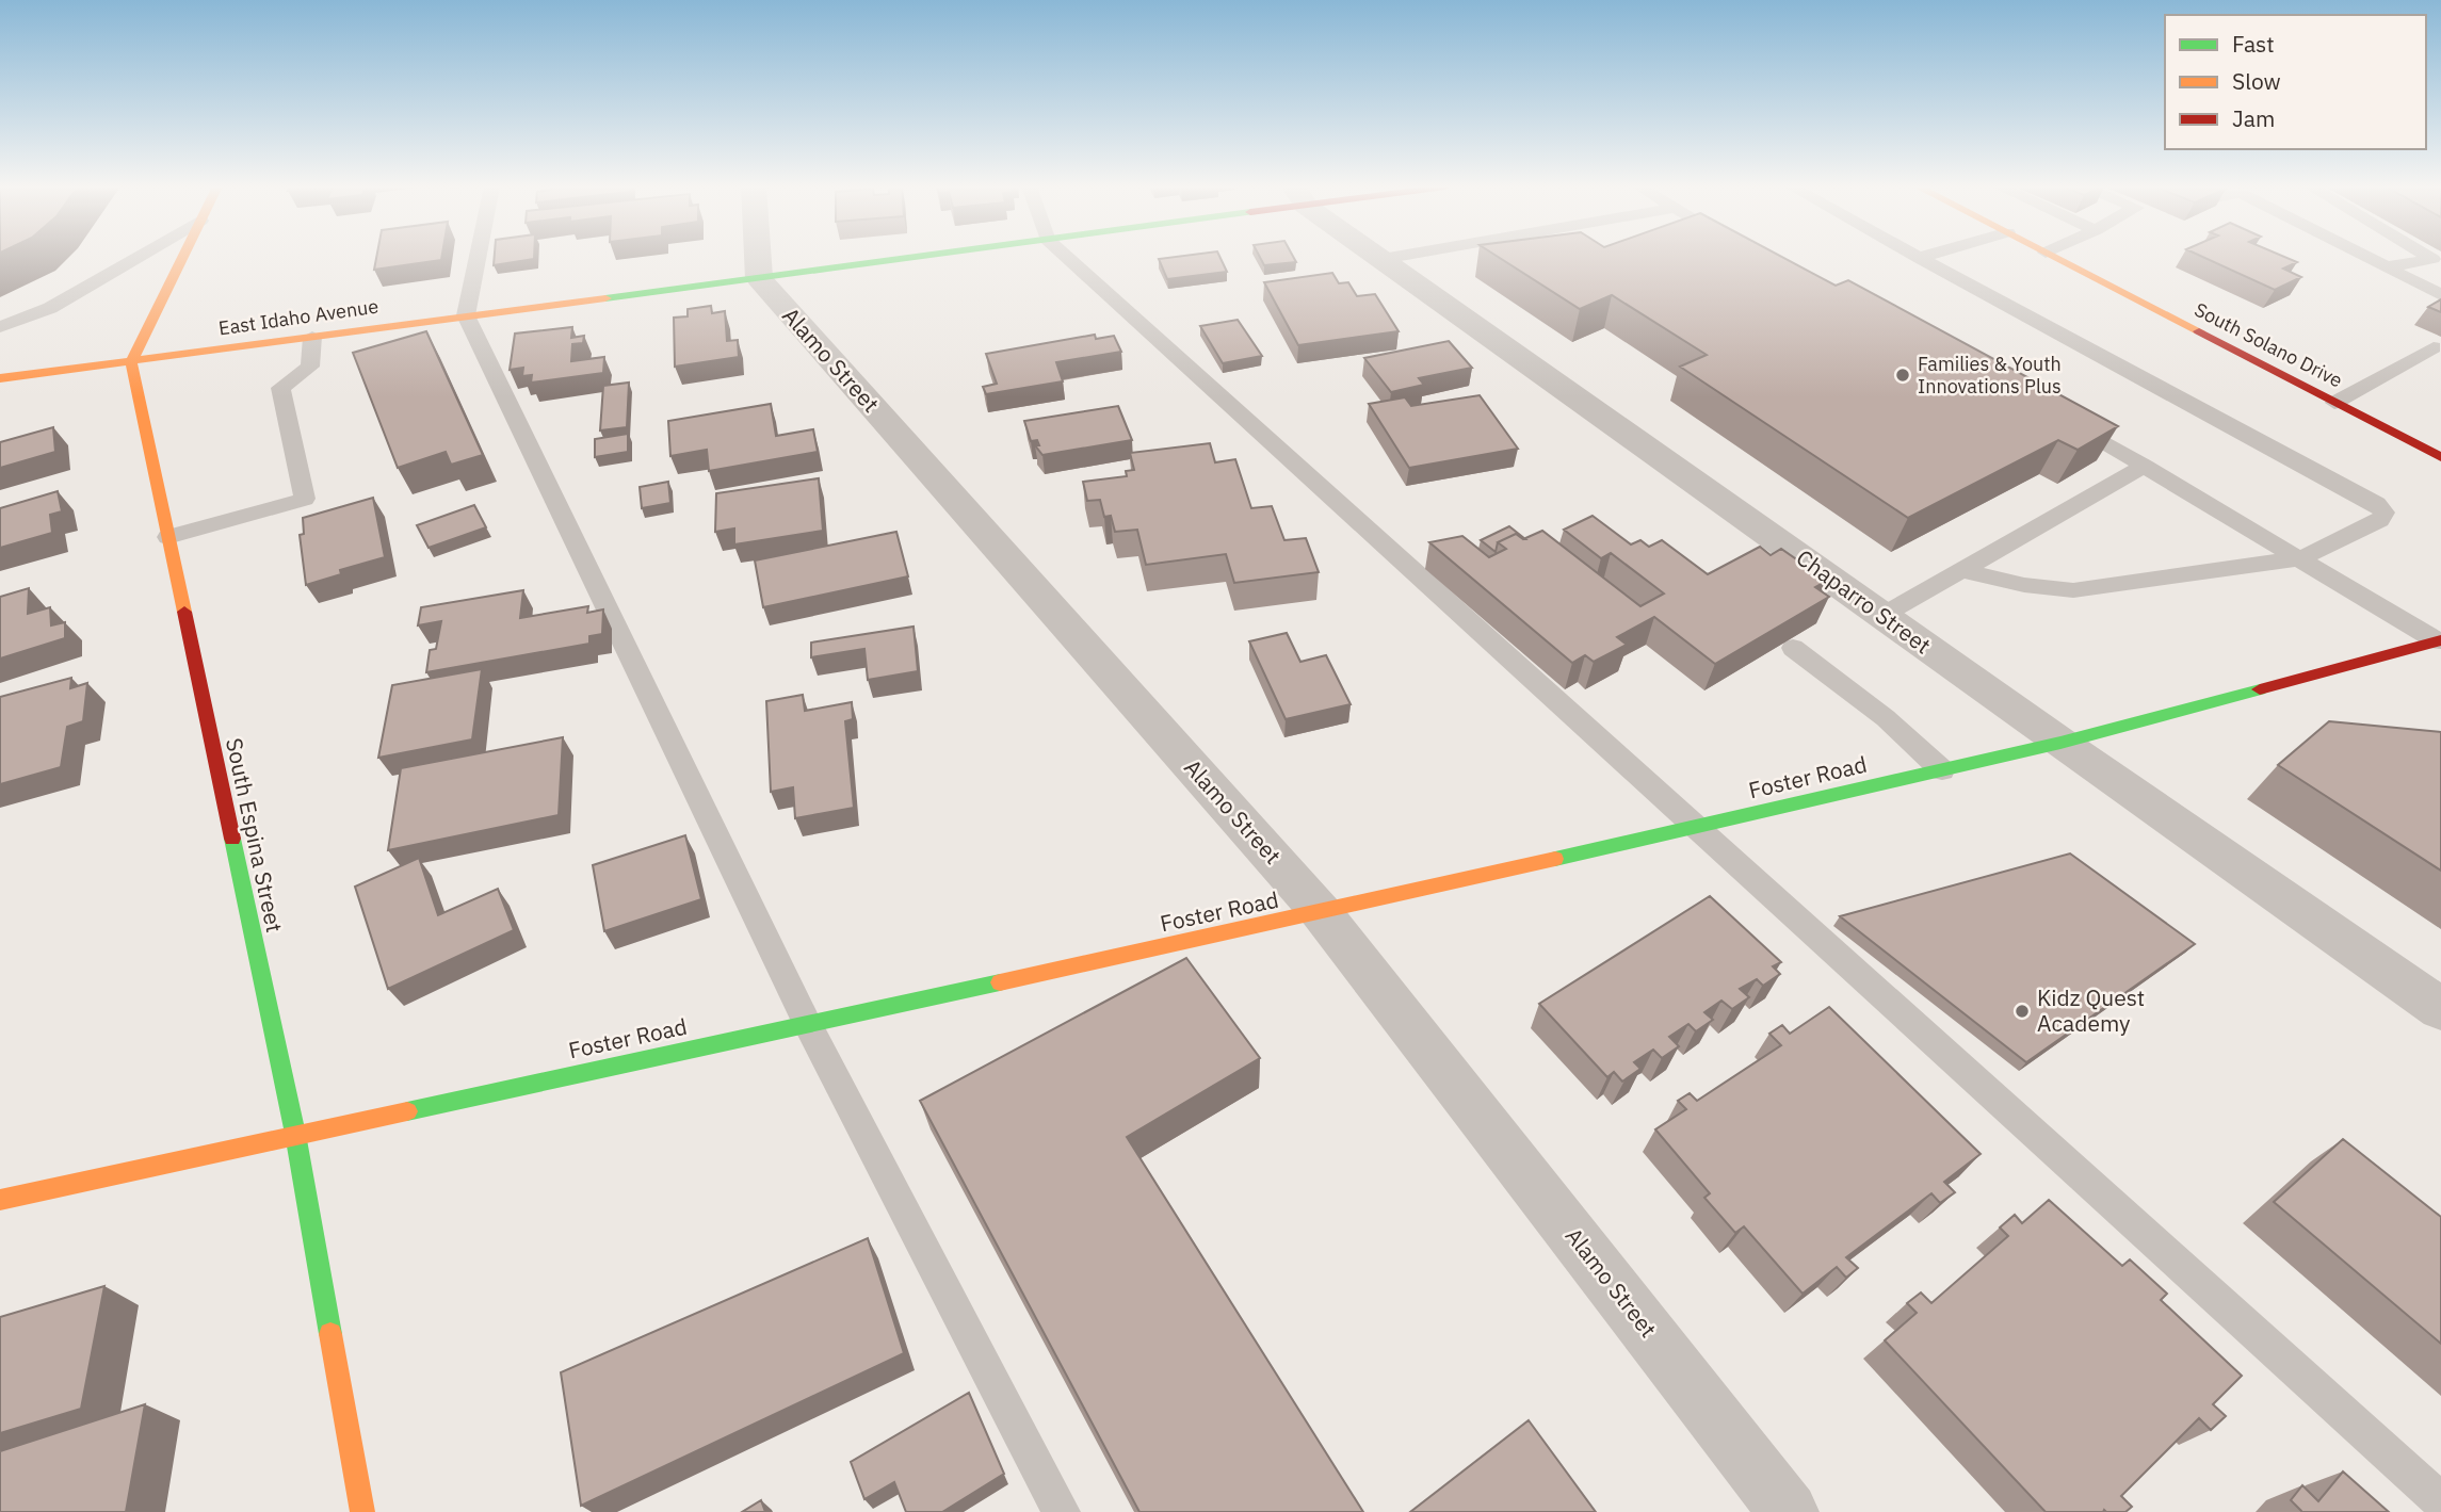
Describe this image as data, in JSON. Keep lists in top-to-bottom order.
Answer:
{
  "streets": {
    "street": [
      "East Idaho Avenue",
      "South Solano Drive",
      "Alamo Street",
      "Chaparro Street",
      "Foster Road",
      "South Espina Street"
    ]
  },
  "crossings": [
    ["East Idaho Avenue", "Alamo Street"],
    ["East Idaho Avenue", "South Espina Street"],
    ["Alamo Street", "Foster Road"],
    ["Chaparro Street", "Foster Road"],
    ["Foster Road", "South Espina Street"]
  ],
  "places": ["Families & Youth Innovations Plus", "Kidz Quest Academy"],
  "legend": ["Fast", "Slow", "Jam"]
}
